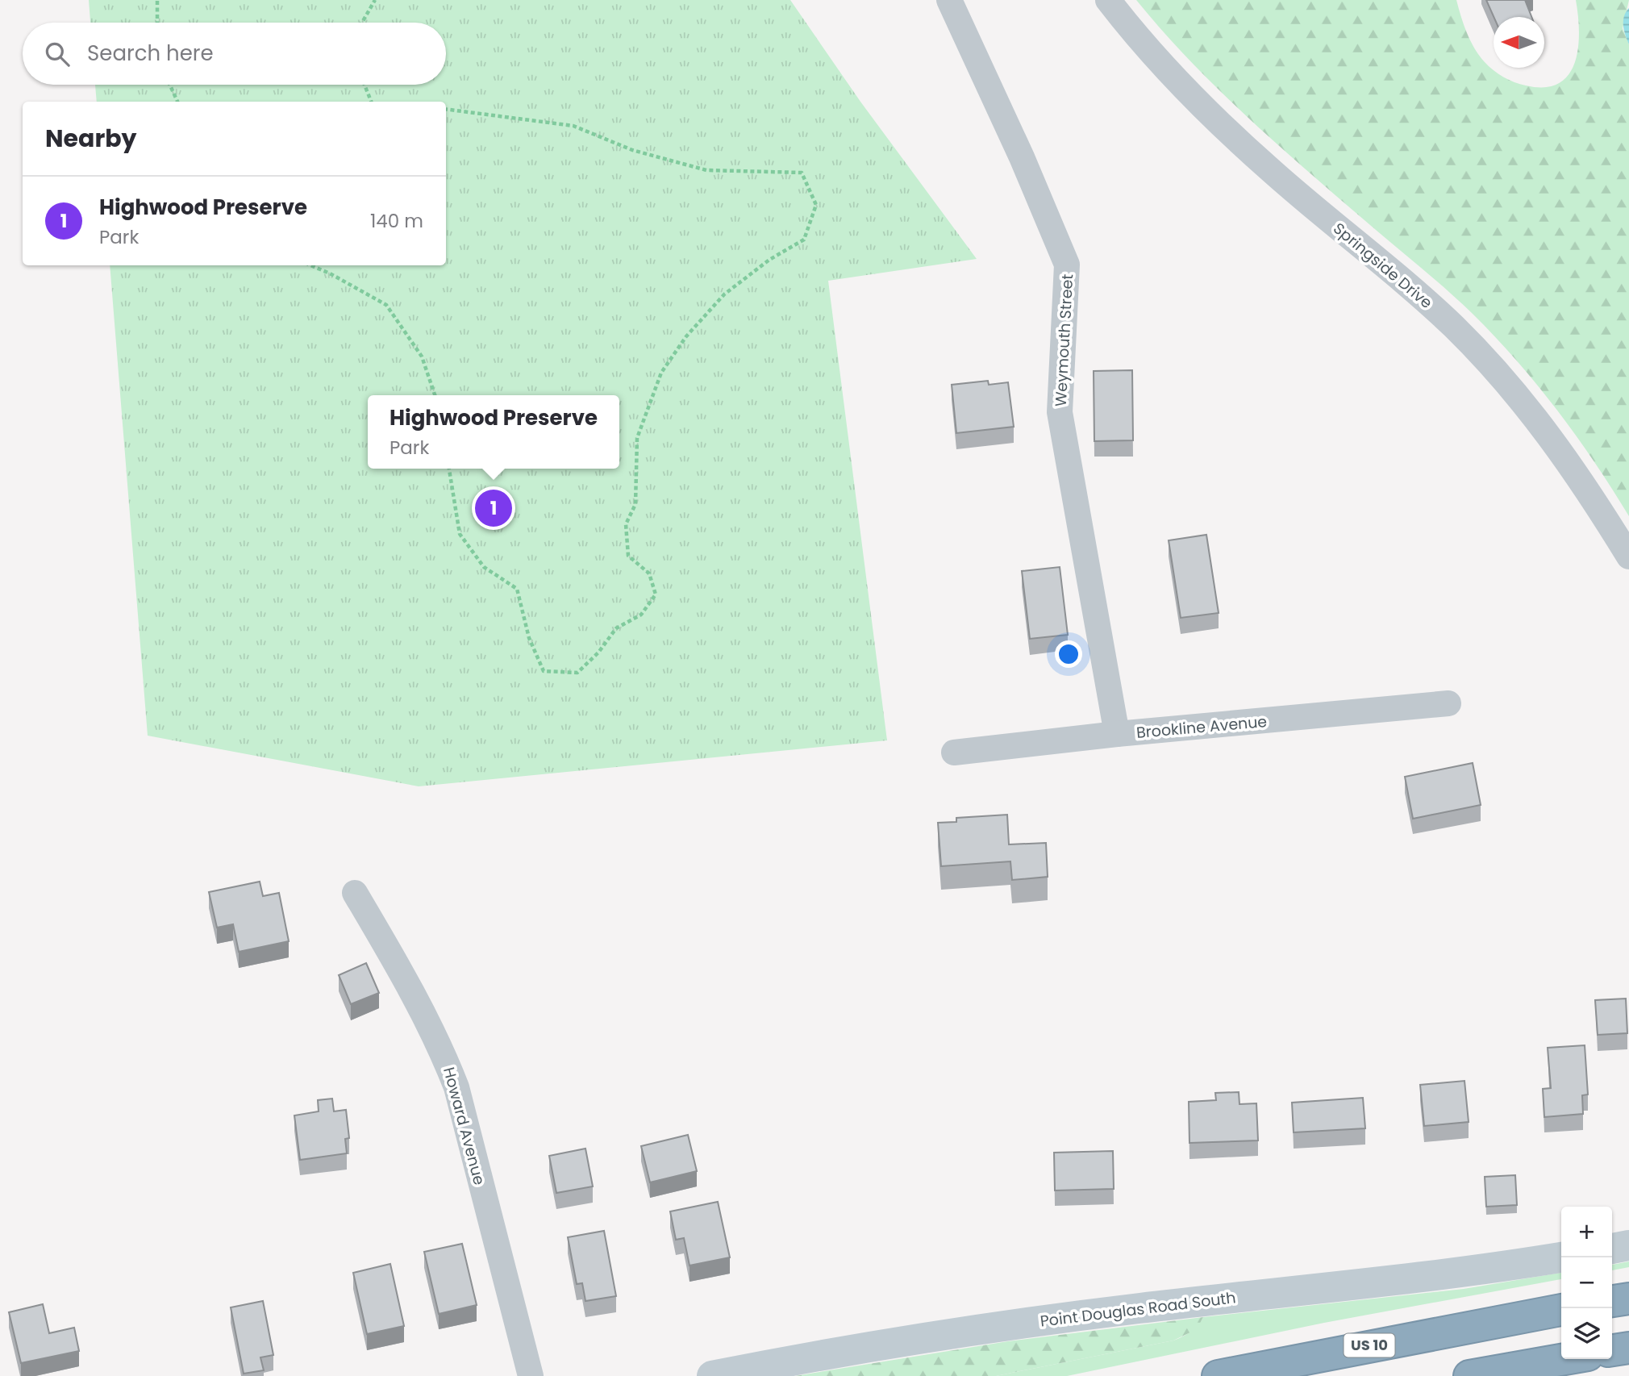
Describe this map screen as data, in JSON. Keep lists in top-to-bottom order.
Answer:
{
  "streets": {
    "highway": ["US 10"],
    "street": [
      "Springside Drive",
      "Weymouth Street",
      "Brookline Avenue",
      "Howard Avenue",
      "Point Douglas Road South"
    ]
  },
  "crossings": [
    ["Weymouth Street", "Brookline Avenue"]
  ],
  "north": "left",
  "page": {
    "search": "Search here",
    "heading": "Nearby",
    "list": [
      {
        "mark": "1",
        "name": "Highwood Preserve",
        "note": "Park",
        "value": "140 m"
      }
    ],
    "popup": ["Highwood Preserve", "Park"],
    "pins": "1",
    "map_buttons": ["+", "−"]
  }
}
